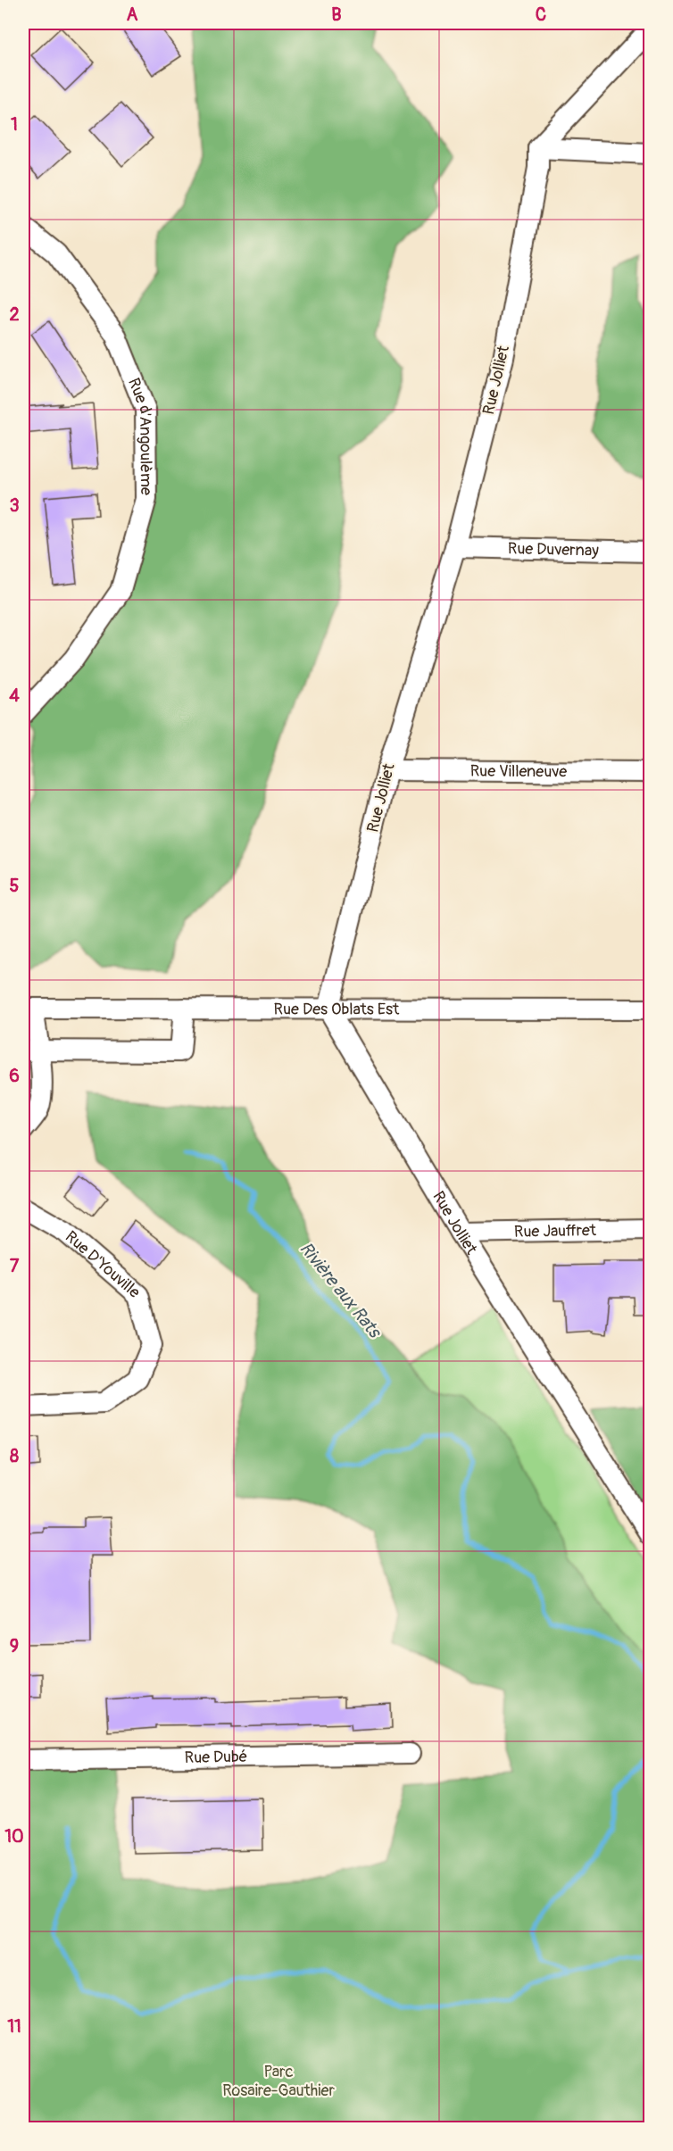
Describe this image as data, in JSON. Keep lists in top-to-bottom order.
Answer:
{
  "streets": {
    "street": [
      "Rue Jolliet",
      "Rue d'Angoulème",
      "Rue Duvernay",
      "Rue Villeneuve",
      "Rue Des Oblats Est",
      "Rue Jauffret",
      "Rue D'Youville",
      "Rue Dubé"
    ]
  },
  "crossings": [
    ["Rue Jolliet", "Rue Duvernay"],
    ["Rue Jolliet", "Rue Villeneuve"],
    ["Rue Jolliet", "Rue Des Oblats Est"],
    ["Rue Jolliet", "Rue Jauffret"]
  ],
  "water": ["Rivière aux Rats"],
  "parks": ["Parc Rosaire-Gauthier"],
  "grid": {
    "columns": ["A", "B", "C"],
    "rows": [
      "1",
      "2",
      "3",
      "4",
      "5",
      "6",
      "7",
      "8",
      "9",
      "10",
      "11"
    ]
  }
}
